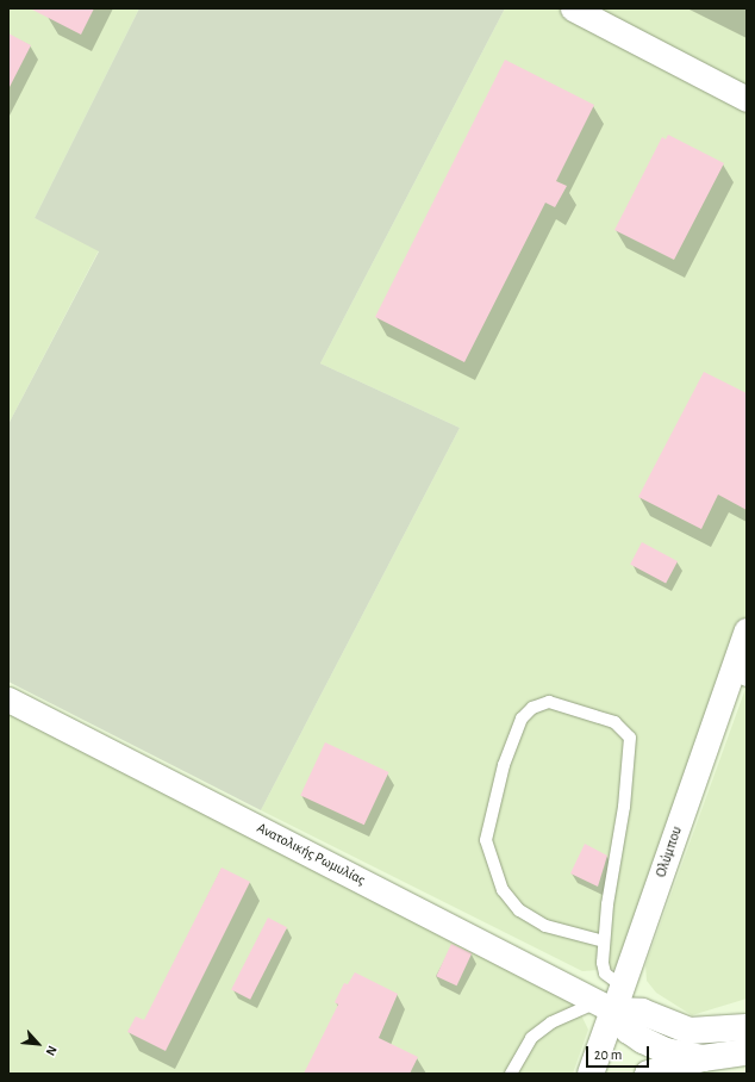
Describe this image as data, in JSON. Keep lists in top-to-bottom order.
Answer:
{
  "streets": {
    "main road": ["Ολύμπου"],
    "street": ["Ανατολικής Ρωμυλίας"]
  },
  "crossings": [
    ["Ολύμπου", "Ανατολικής Ρωμυλίας"]
  ],
  "scale_bar": "20 m",
  "north": "bottom right"
}
